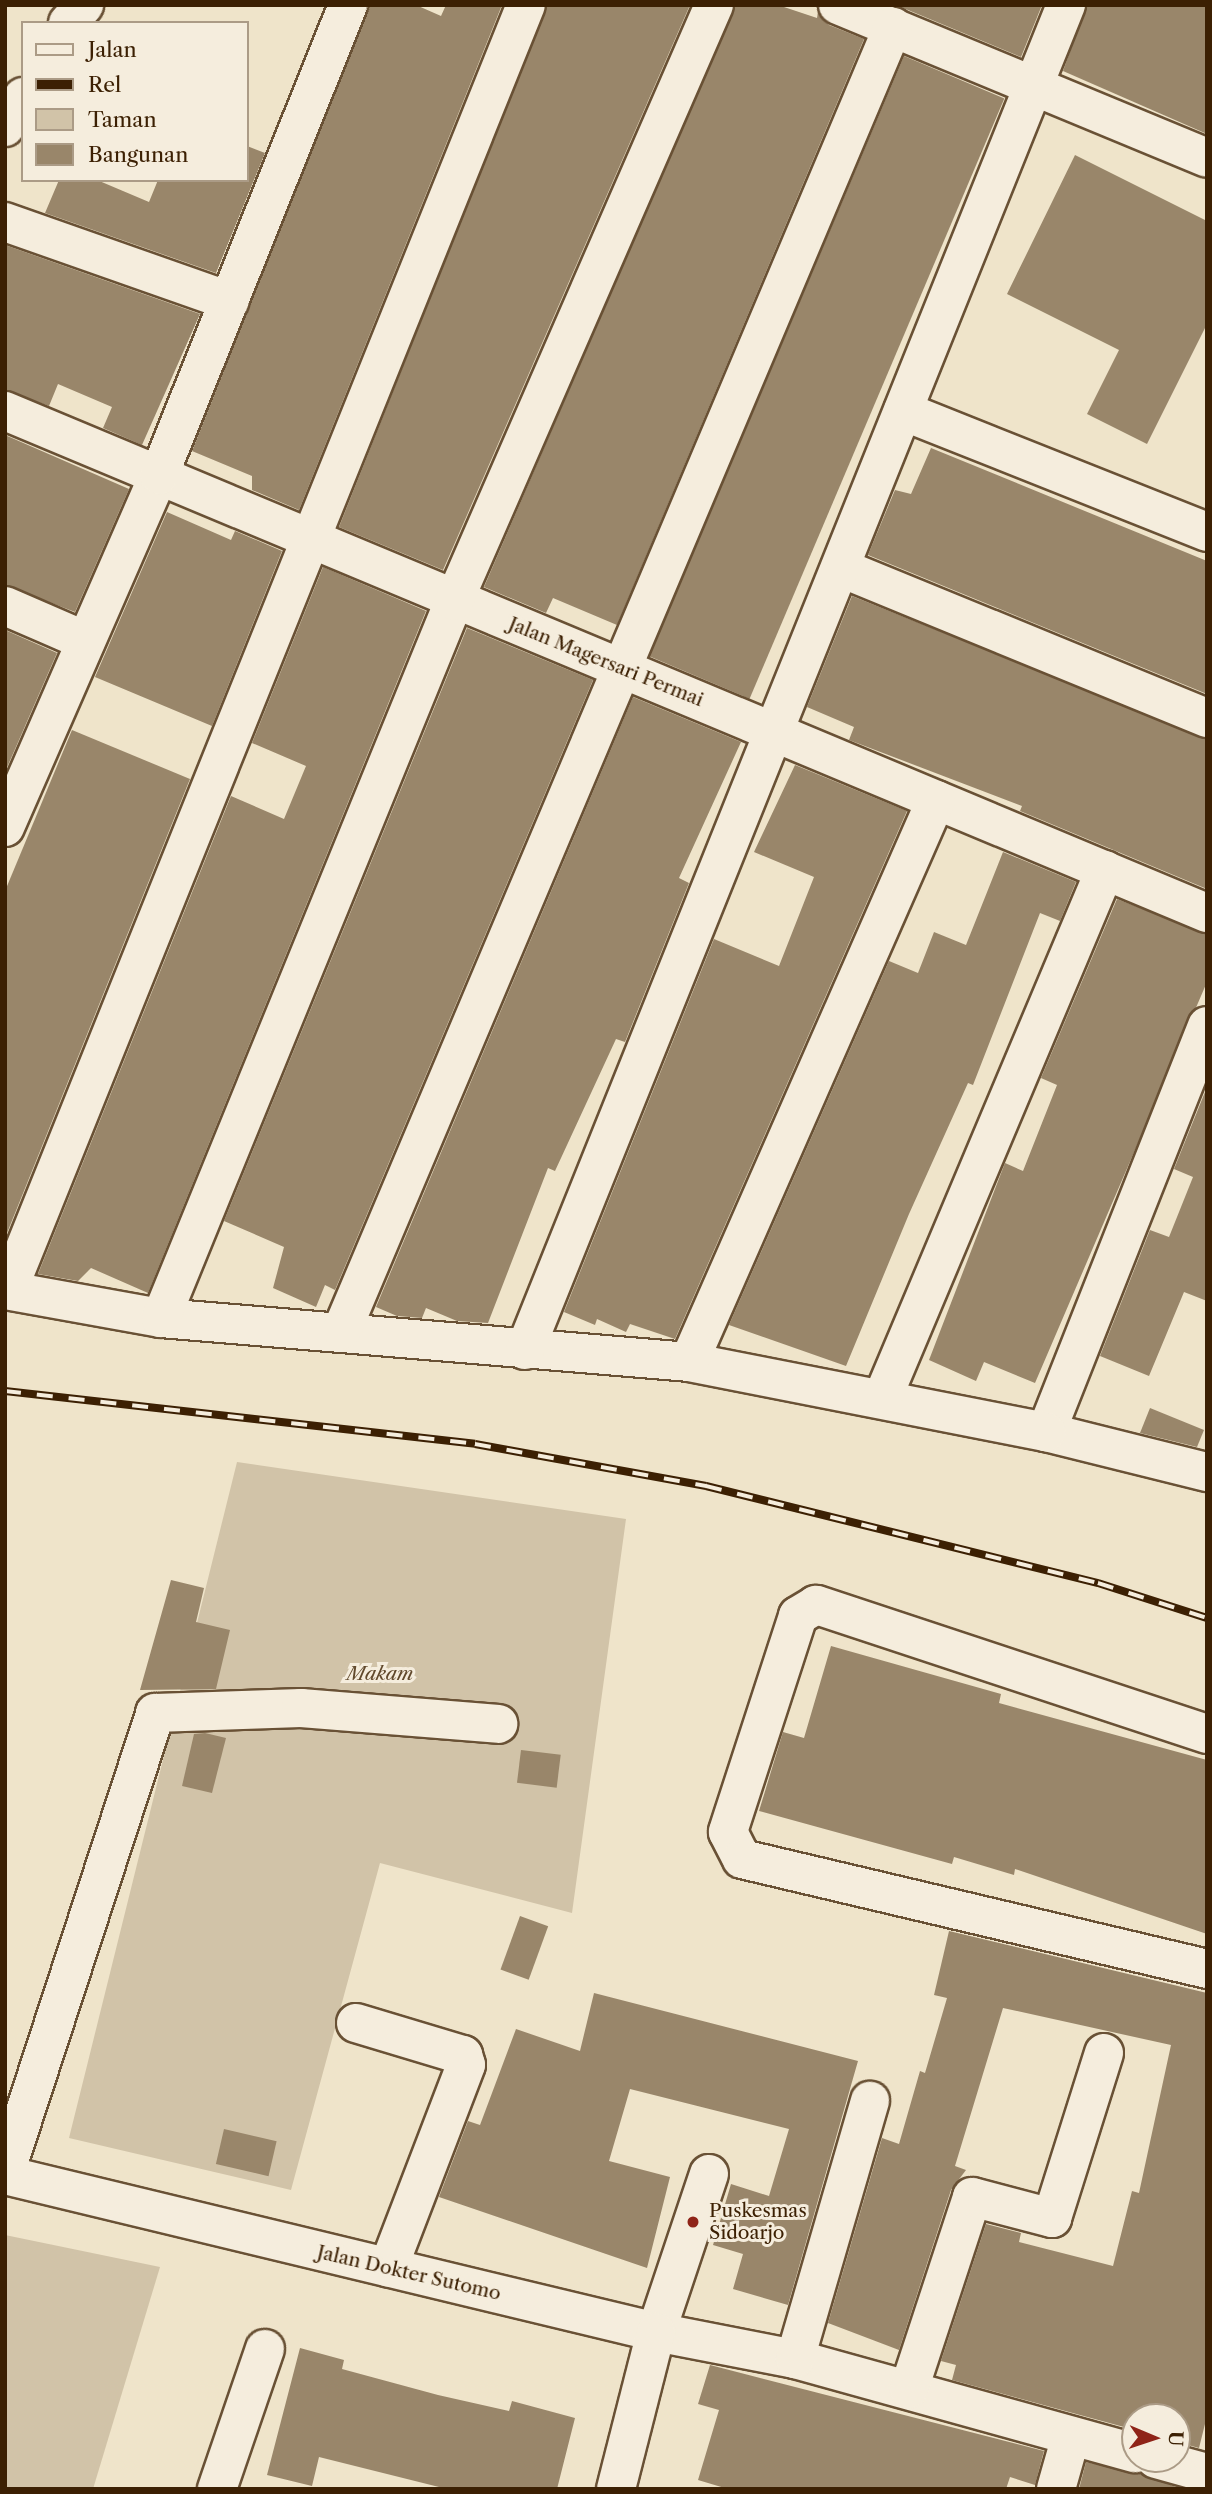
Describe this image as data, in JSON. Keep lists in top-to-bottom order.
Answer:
{
  "streets": {
    "street": ["Jalan Magersari Permai", "Jalan Dokter Sutomo"]
  },
  "parks": ["Makam"],
  "places": ["Puskesmas Sidoarjo"],
  "legend": [
    "Jalan",
    "Rel",
    "Taman",
    "Bangunan"
  ],
  "north": "right"
}
